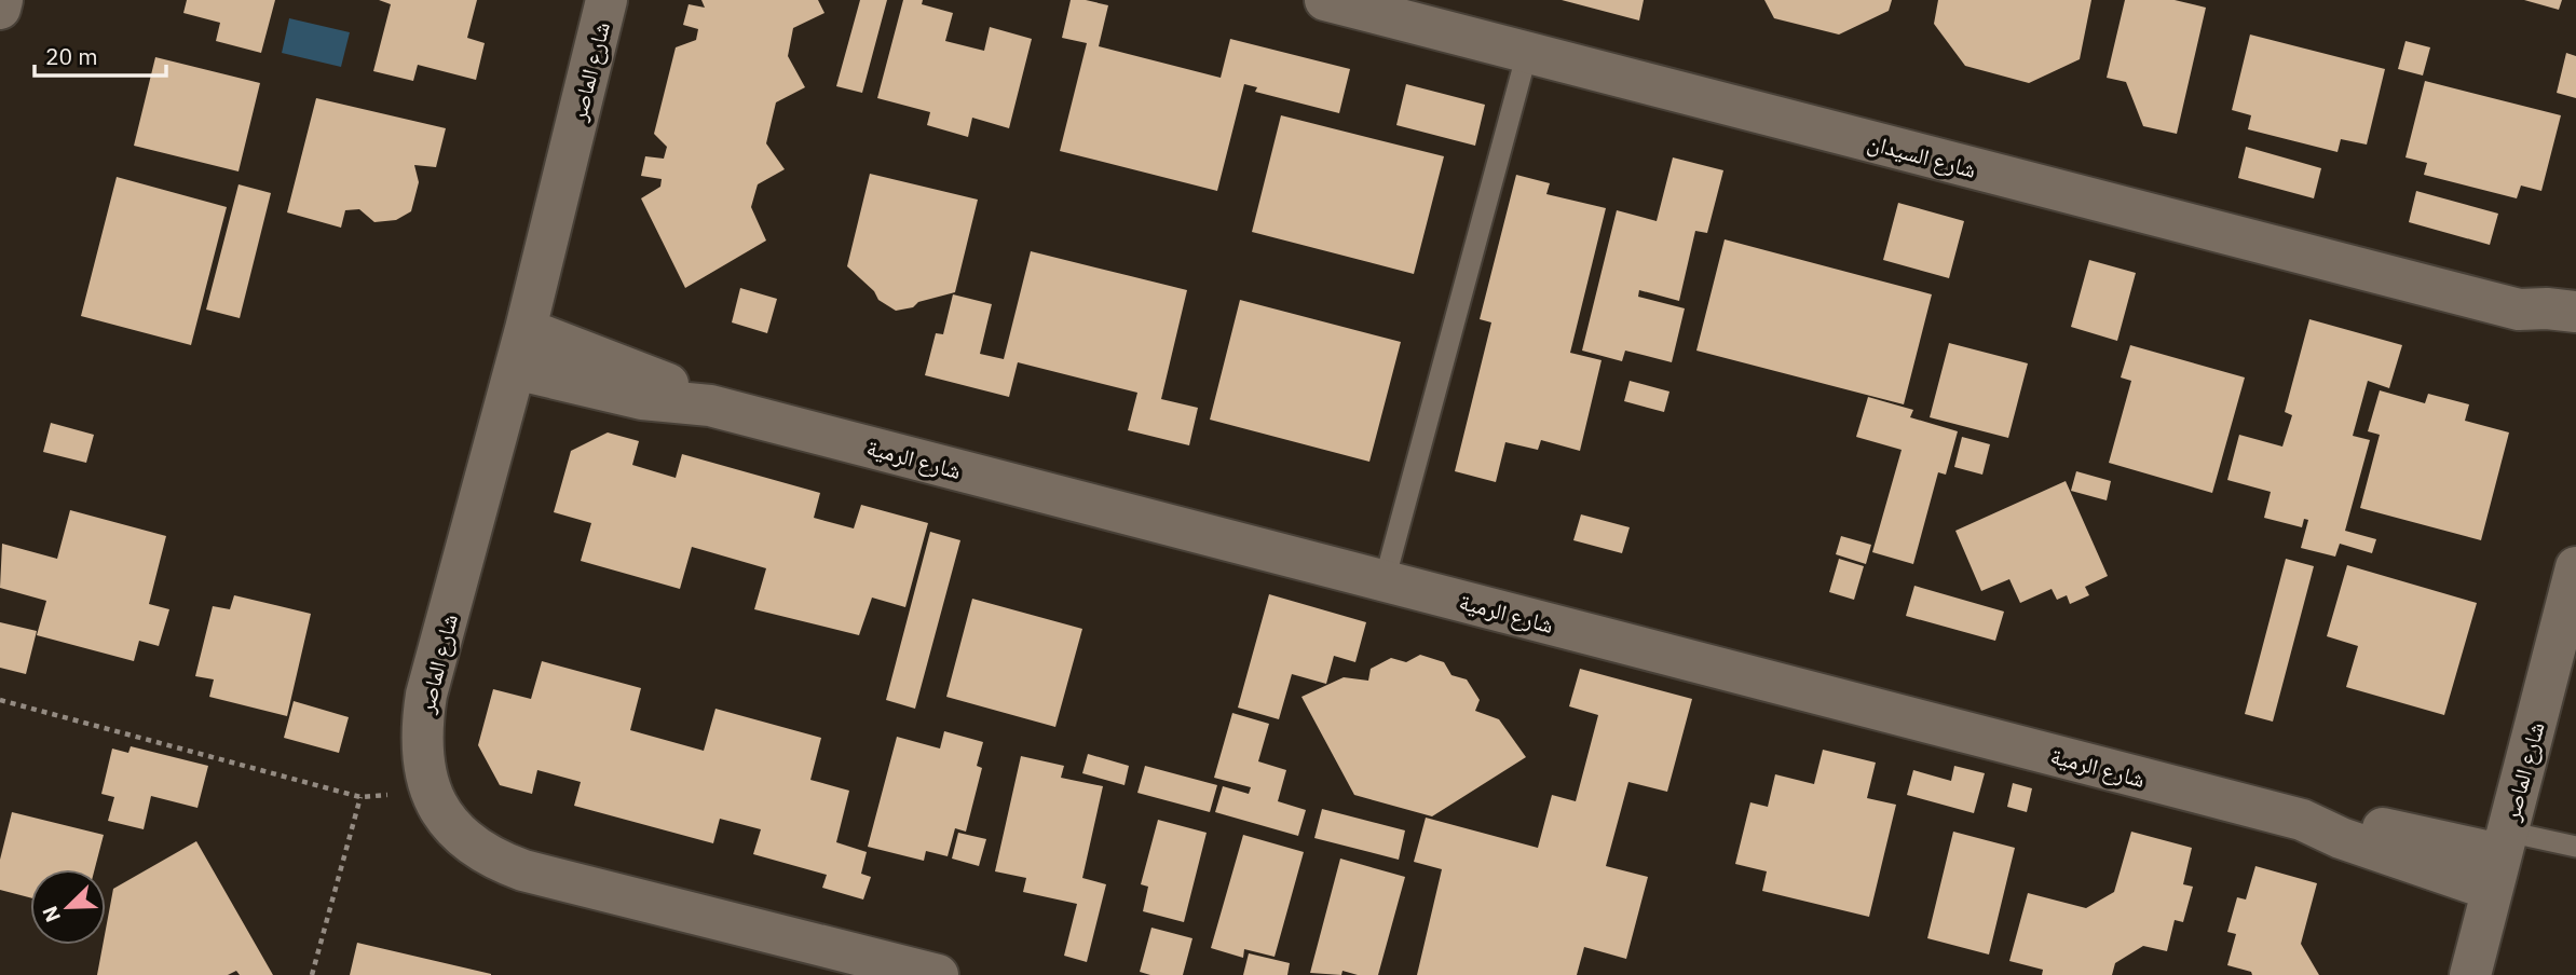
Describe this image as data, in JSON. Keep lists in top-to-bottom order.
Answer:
{
  "streets": {
    "street": ["شارع الماصر", "شارع السيدان", "شارع الرمية"]
  },
  "crossings": [
    ["شارع الماصر", "شارع الرمية"]
  ],
  "scale_bar": "20 m",
  "north": "bottom left"
}
